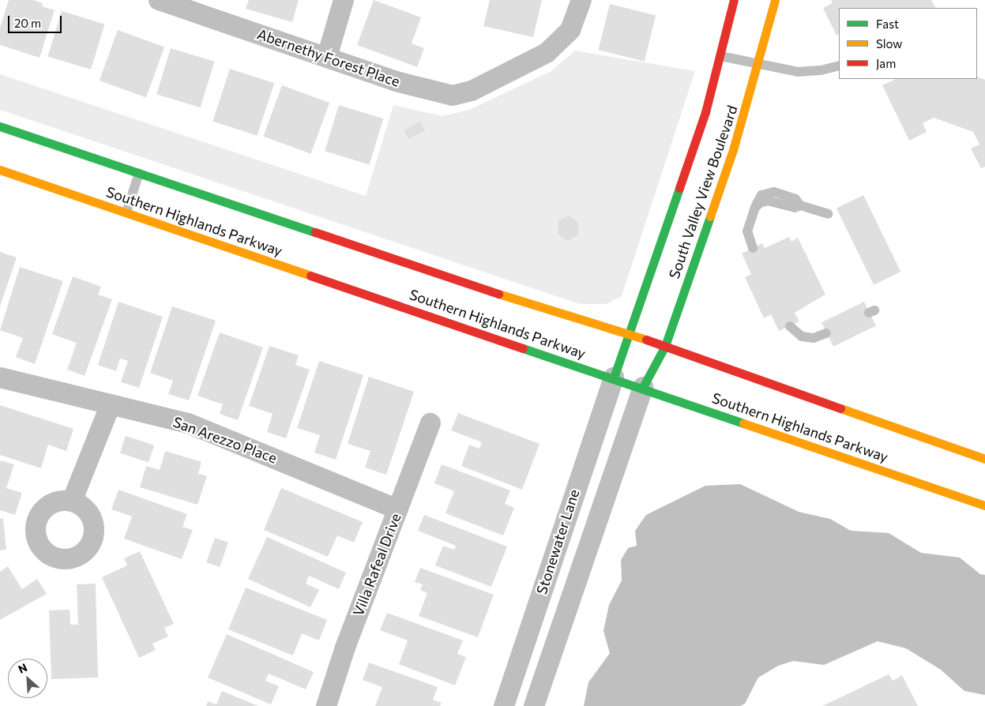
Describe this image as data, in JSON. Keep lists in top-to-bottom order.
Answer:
{
  "streets": {
    "main road": ["South Valley View Boulevard", "Southern Highlands Parkway"],
    "street": [
      "Abernethy Forest Place",
      "San Arezzo Place",
      "Stonewater Lane",
      "Villa Rafeal Drive"
    ]
  },
  "crossings": [
    ["South Valley View Boulevard", "Southern Highlands Parkway"],
    ["South Valley View Boulevard", "Stonewater Lane"],
    ["Southern Highlands Parkway", "Stonewater Lane"],
    ["San Arezzo Place", "Villa Rafeal Drive"]
  ],
  "legend": ["Fast", "Slow", "Jam"],
  "scale_bar": "20 m",
  "north": "top left"
}
